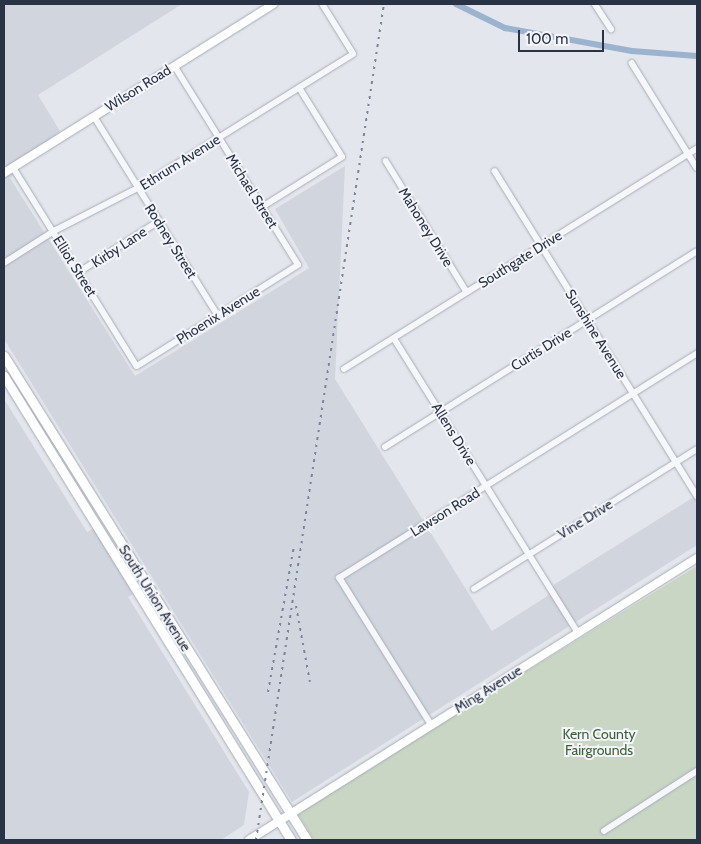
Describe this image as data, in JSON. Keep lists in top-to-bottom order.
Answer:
{
  "streets": {
    "main road": ["Wilson Road", "South Union Avenue", "Ming Avenue"],
    "street": [
      "Ethrum Avenue",
      "Michael Street",
      "Mahoney Drive",
      "Rodney Street",
      "Kirby Lane",
      "Southgate Drive",
      "Elliot Street",
      "Phoenix Avenue",
      "Sunshine Avenue",
      "Curtis Drive",
      "Allens Drive",
      "Lawson Road",
      "Vine Drive"
    ]
  },
  "crossings": [
    ["Wilson Road", "Michael Street"],
    ["Wilson Road", "Rodney Street"],
    ["Wilson Road", "Elliot Street"],
    ["Ethrum Avenue", "Michael Street"],
    ["Ethrum Avenue", "Rodney Street"],
    ["Ethrum Avenue", "Elliot Street"],
    ["Michael Street", "Phoenix Avenue"],
    ["Mahoney Drive", "Southgate Drive"],
    ["Rodney Street", "Kirby Lane"],
    ["Rodney Street", "Phoenix Avenue"],
    ["Kirby Lane", "Elliot Street"],
    ["Southgate Drive", "Sunshine Avenue"],
    ["Southgate Drive", "Allens Drive"],
    ["Elliot Street", "Phoenix Avenue"],
    ["Sunshine Avenue", "Curtis Drive"],
    ["Sunshine Avenue", "Lawson Road"],
    ["Sunshine Avenue", "Vine Drive"],
    ["Curtis Drive", "Allens Drive"],
    ["Allens Drive", "Lawson Road"],
    ["Allens Drive", "Vine Drive"],
    ["Allens Drive", "Ming Avenue"],
    ["Lawson Road", "Ming Avenue"],
    ["South Union Avenue", "Ming Avenue"]
  ],
  "parks": ["Kern County Fairgrounds"],
  "scale_bar": "100 m"
}
